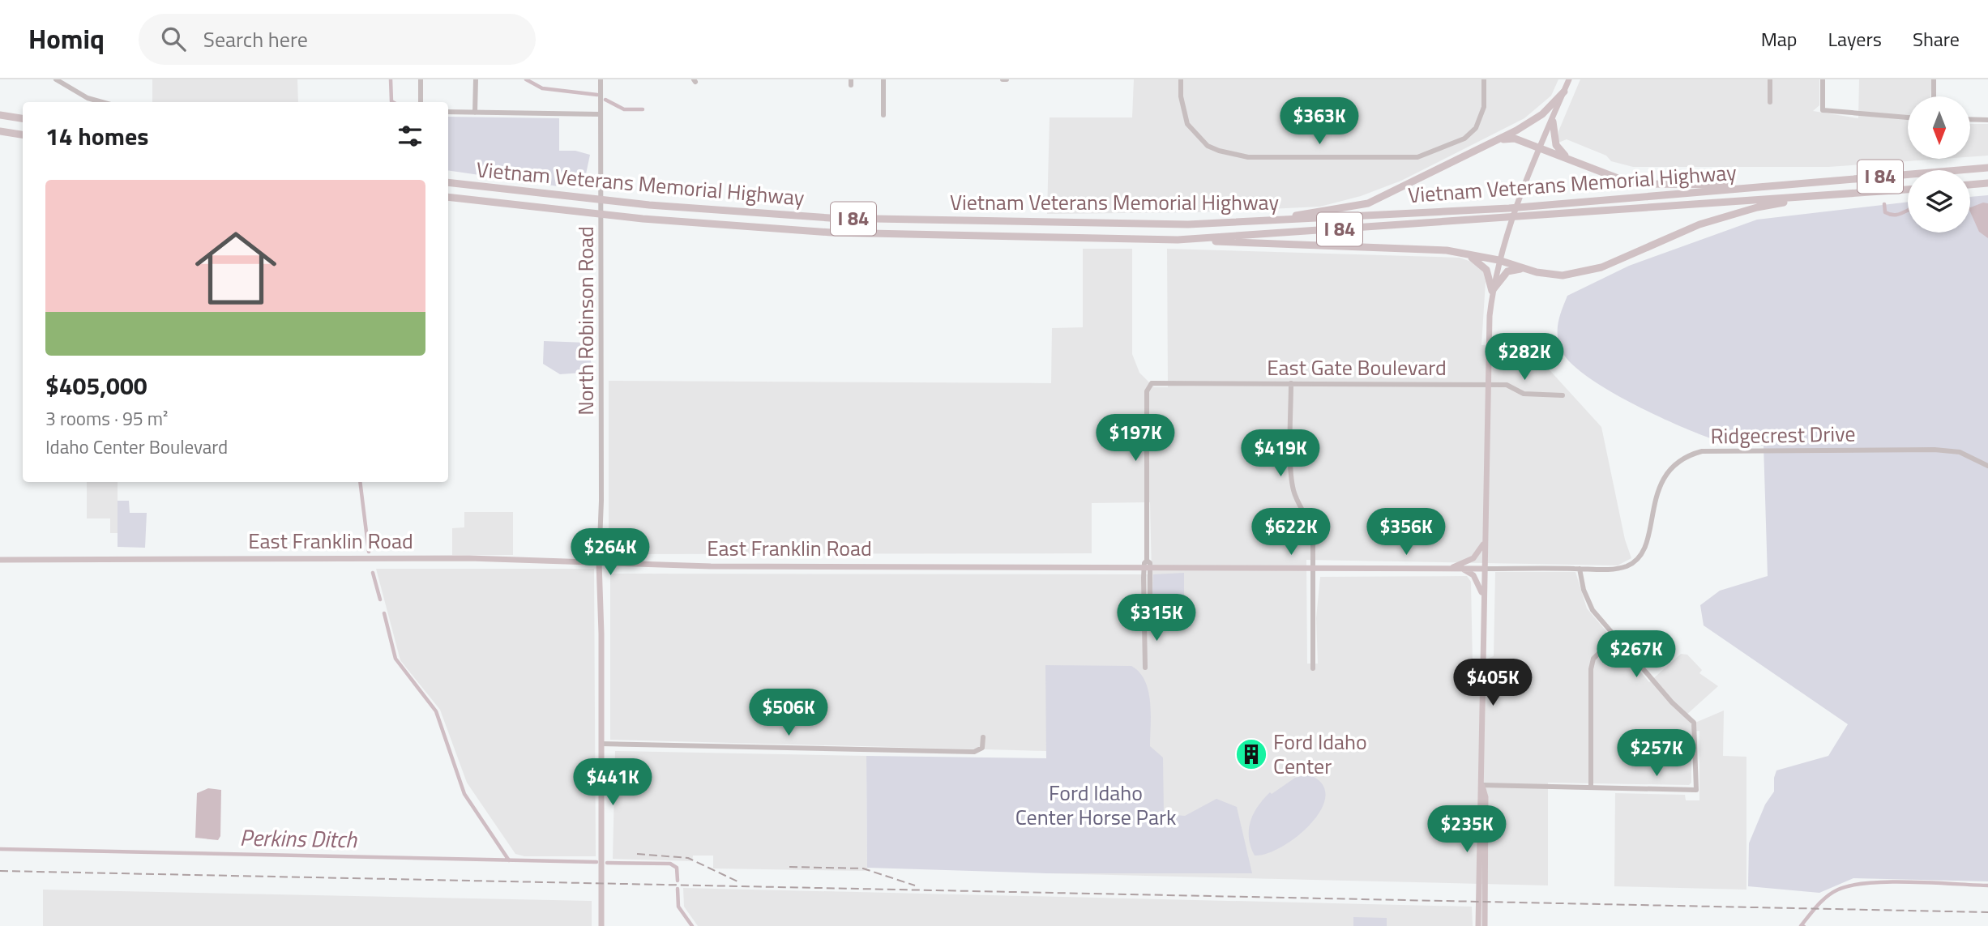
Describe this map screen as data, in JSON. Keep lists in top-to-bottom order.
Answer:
{
  "streets": {
    "highway": ["I 84", "Vietnam Veterans Memorial Highway"],
    "main road": ["East Franklin Road"],
    "street": ["North Robinson Road", "East Gate Boulevard", "Ridgecrest Drive"]
  },
  "crossings": [
    ["North Robinson Road", "East Franklin Road"],
    ["East Gate Boulevard", "East Franklin Road"],
    ["Ridgecrest Drive", "East Franklin Road"]
  ],
  "water": ["Perkins Ditch"],
  "parks": ["Ford Idaho Center Horse Park"],
  "places": {
    "building": ["Ford Idaho Center"]
  },
  "north": "bottom",
  "page": {
    "header": "Homiq",
    "search": "Search here",
    "nav": ["Map", "Layers", "Share"],
    "price": [
      "$363K",
      "$282K",
      "$197K",
      "$419K",
      "$622K",
      "$356K",
      "$264K",
      "$315K",
      "$267K",
      "$405K",
      "$506K",
      "$257K",
      "$441K",
      "$235K"
    ],
    "heading": "14 homes",
    "list": [
      {
        "name": "$405,000",
        "note": "3 rooms · 95 m² · Idaho Center Boulevard"
      }
    ]
  }
}
